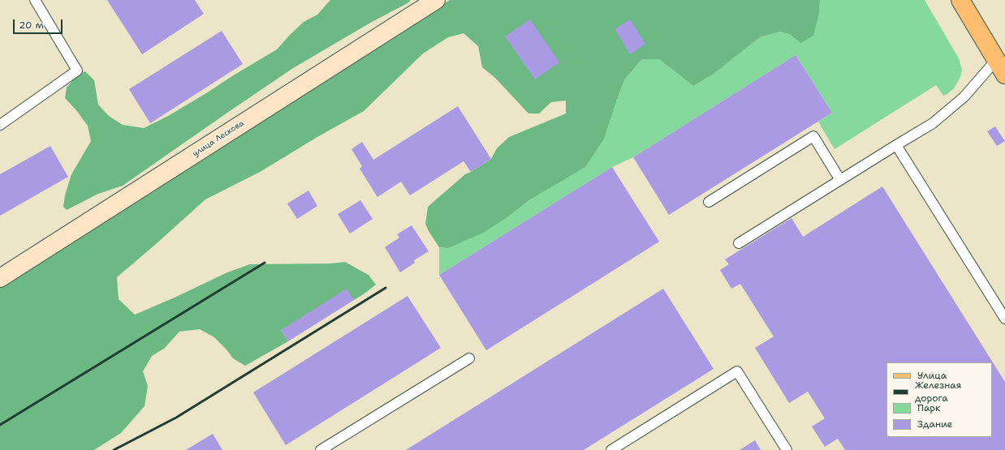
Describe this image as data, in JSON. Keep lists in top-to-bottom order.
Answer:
{
  "streets": {
    "main road": ["улица Лескова"]
  },
  "legend": [
    "Улица",
    "Железная дорога",
    "Парк",
    "Здание"
  ],
  "scale_bar": "20 m"
}
